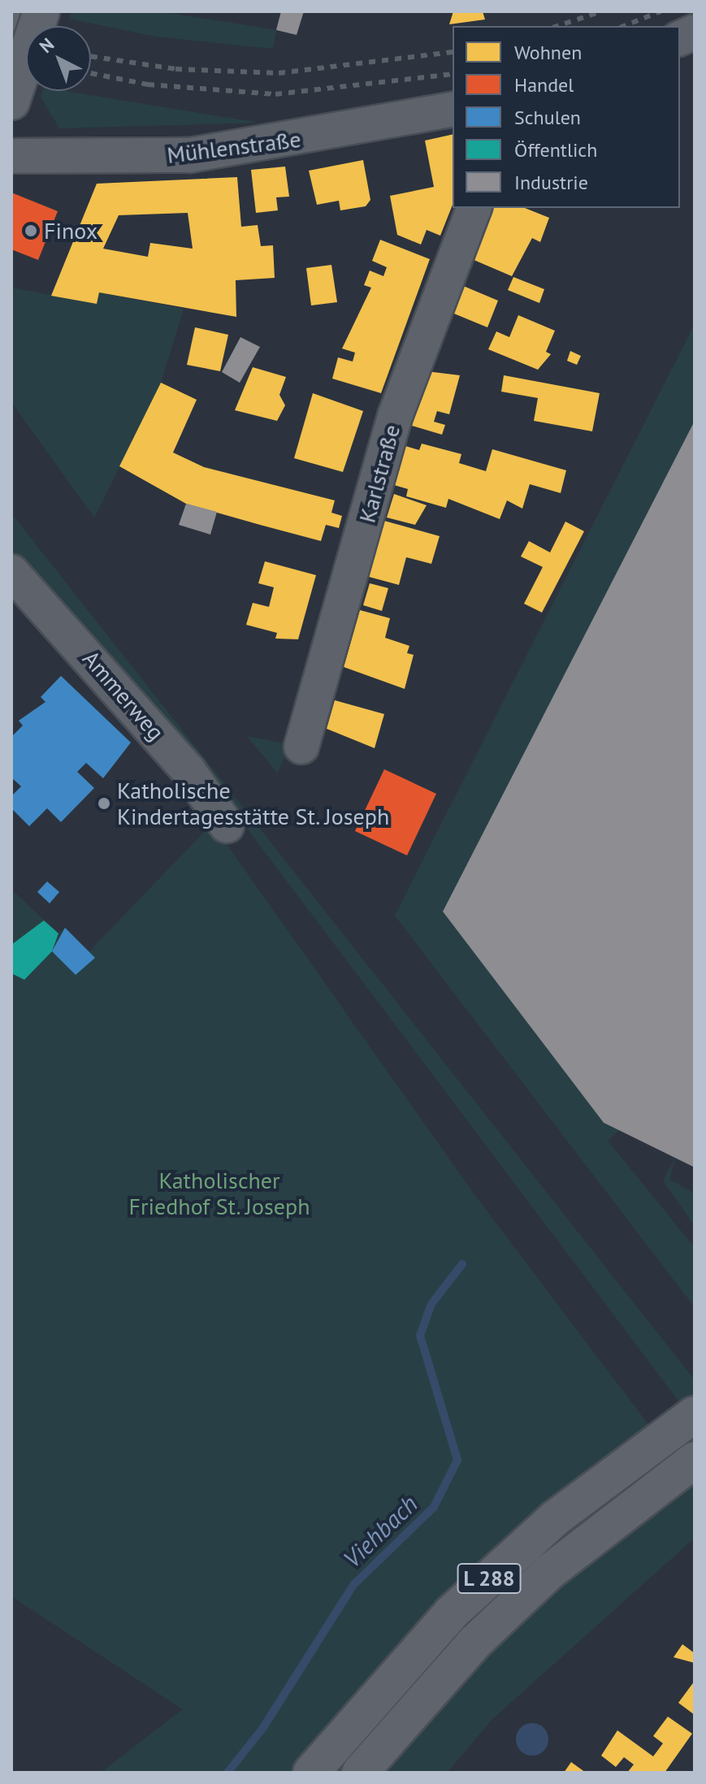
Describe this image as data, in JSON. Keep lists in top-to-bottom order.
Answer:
{
  "streets": {
    "main road": ["L 288"],
    "street": ["Mühlenstraße", "Karlstraße", "Ammerweg"]
  },
  "water": ["Viehbach"],
  "parks": ["Katholischer Friedhof St. Joseph"],
  "places": ["Finox", "Katholische Kindertagesstätte St. Joseph"],
  "legend": [
    "Wohnen",
    "Handel",
    "Schulen",
    "Öffentlich",
    "Industrie"
  ],
  "north": "top left"
}
